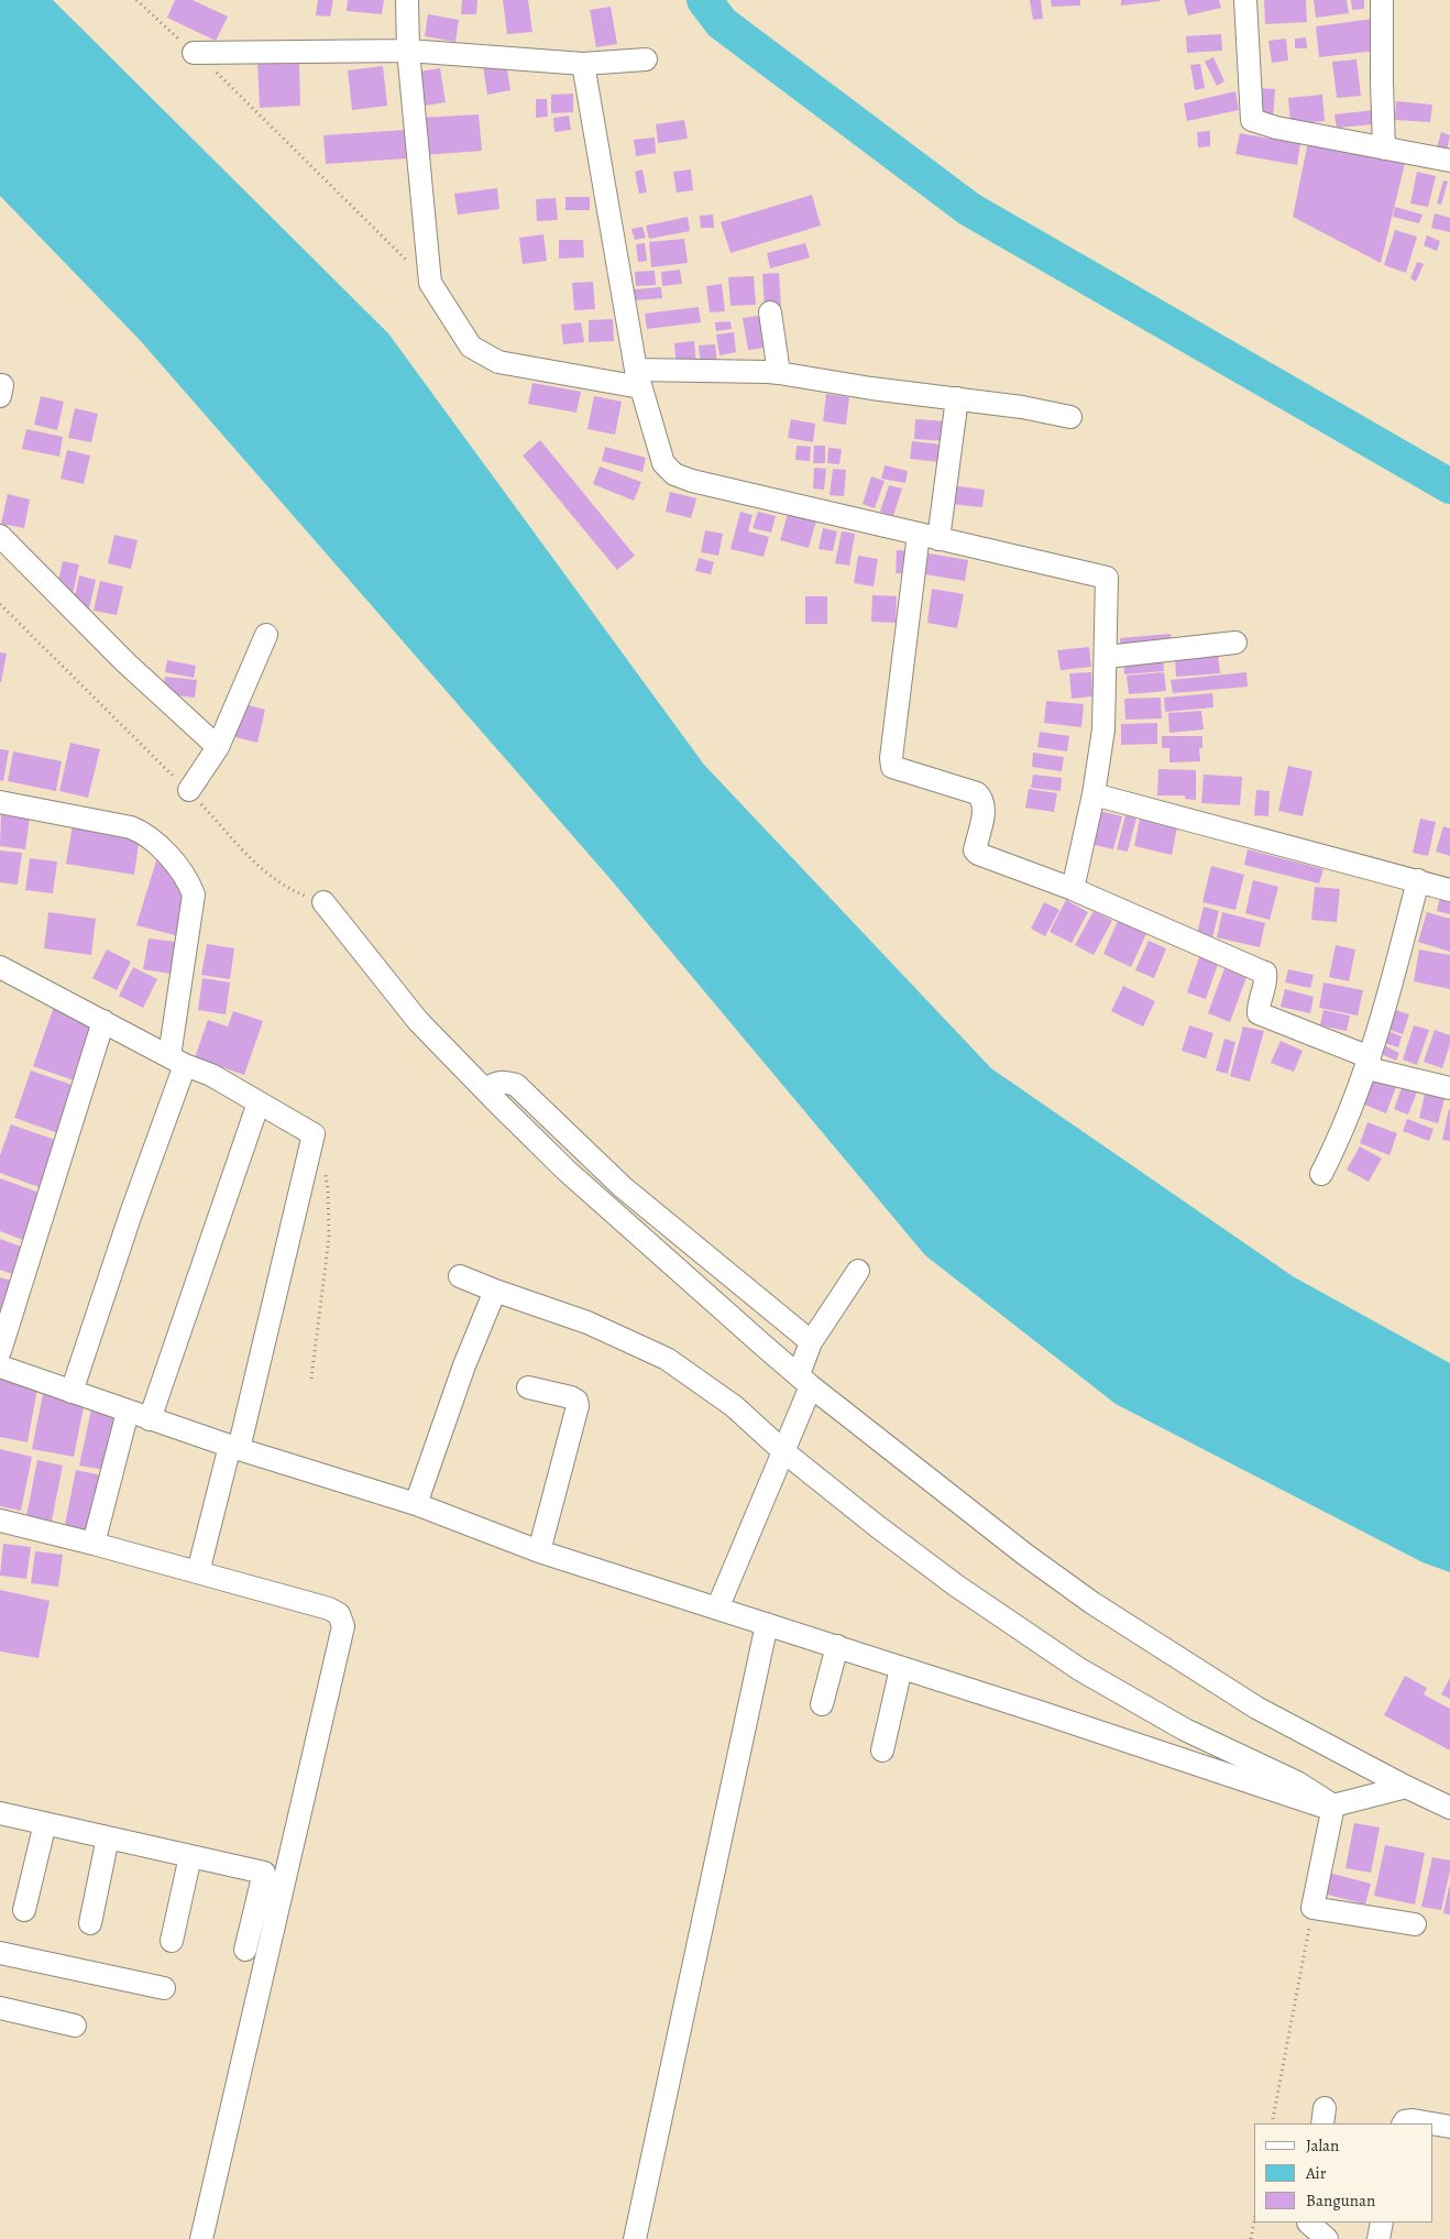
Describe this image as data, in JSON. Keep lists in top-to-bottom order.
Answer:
{
  "legend": ["Jalan", "Air", "Bangunan"]
}
